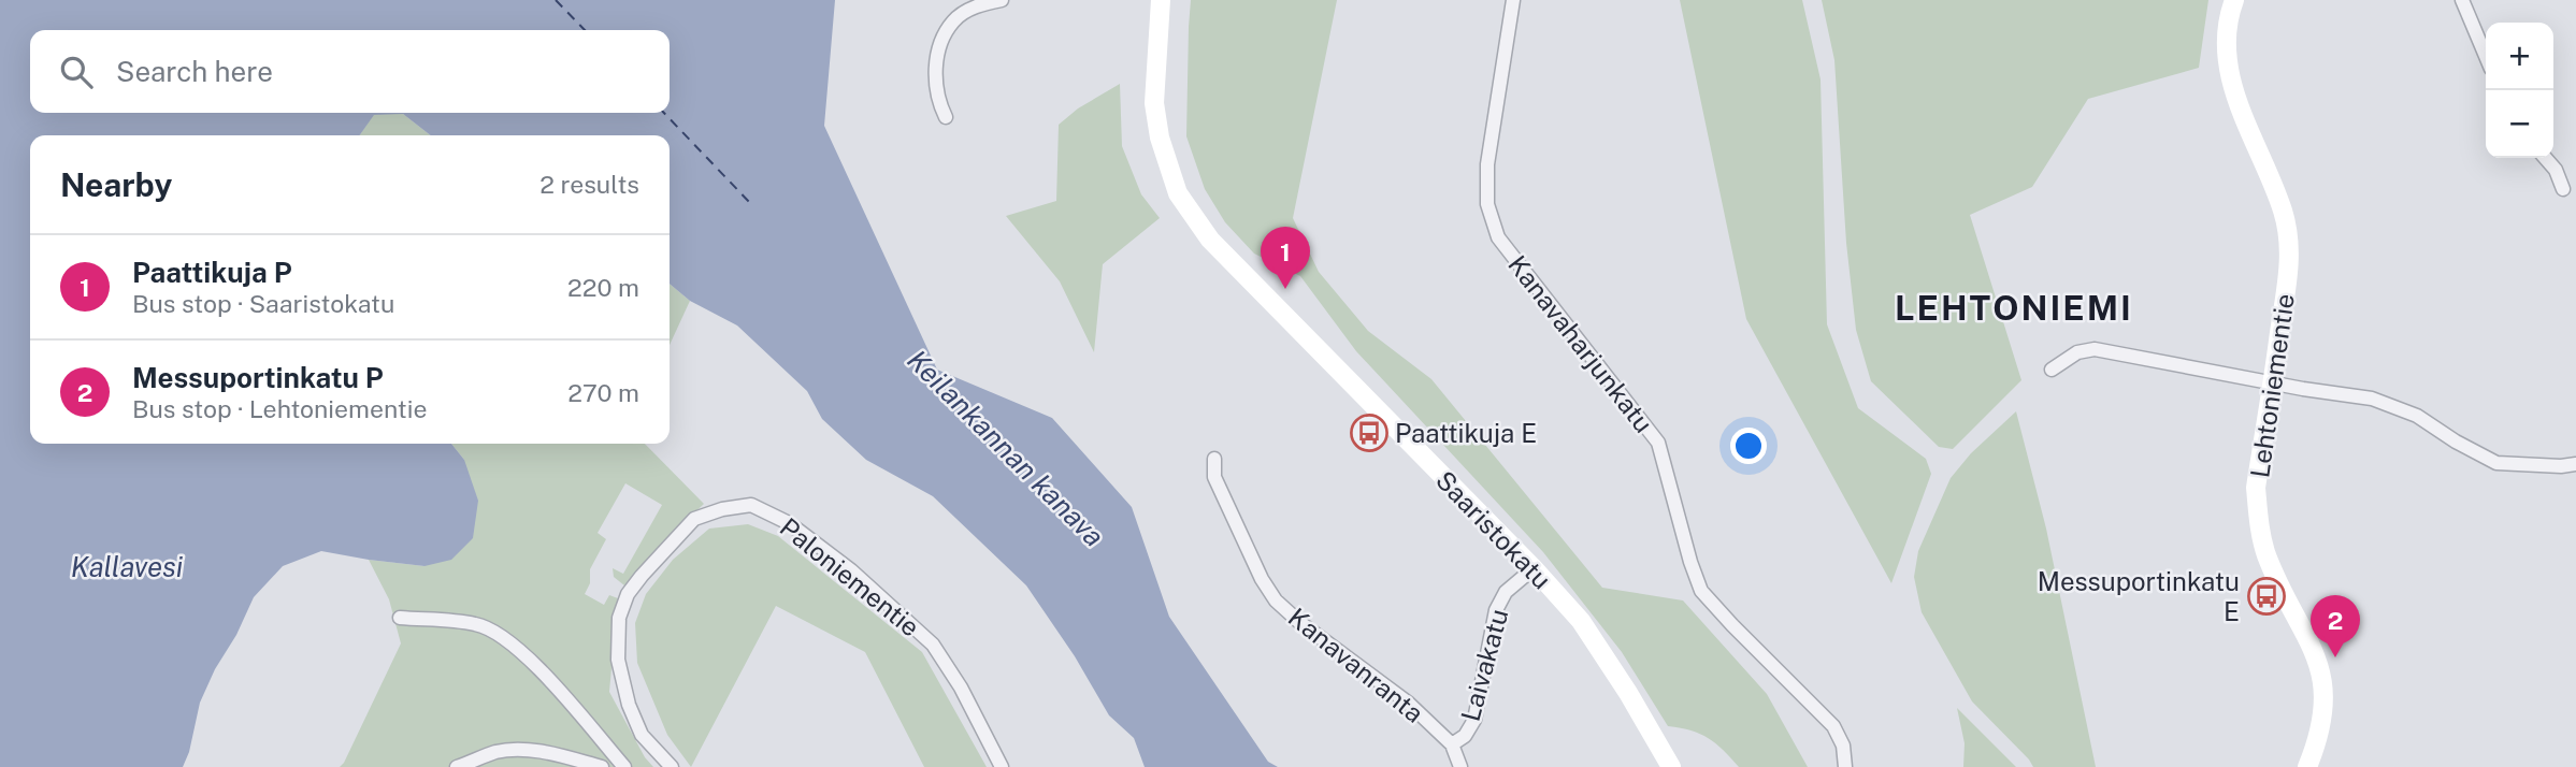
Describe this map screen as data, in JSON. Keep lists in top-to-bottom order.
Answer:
{
  "streets": {
    "main road": ["Lehtoniementie", "Saaristokatu"],
    "street": [
      "Kanavaharjunkatu",
      "Paloniementie",
      "Kanavanranta",
      "Laivakatu"
    ]
  },
  "crossings": [
    ["Saaristokatu", "Laivakatu"],
    ["Kanavanranta", "Laivakatu"]
  ],
  "districts": ["LEHTONIEMI"],
  "water": ["Keilankannan kanava", "Kallavesi"],
  "places": {
    "bus stop": ["Paattikuja E", "Messuportinkatu E"]
  },
  "page": {
    "map_buttons": ["+", "−"],
    "search": "Search here",
    "heading": ["Nearby", "2 results"],
    "pins": ["1", "2"],
    "list": [
      {
        "mark": "1",
        "name": "Paattikuja P",
        "note": "Bus stop · Saaristokatu",
        "value": "220 m"
      },
      {
        "mark": "2",
        "name": "Messuportinkatu P",
        "note": "Bus stop · Lehtoniementie",
        "value": "270 m"
      }
    ]
  }
}
